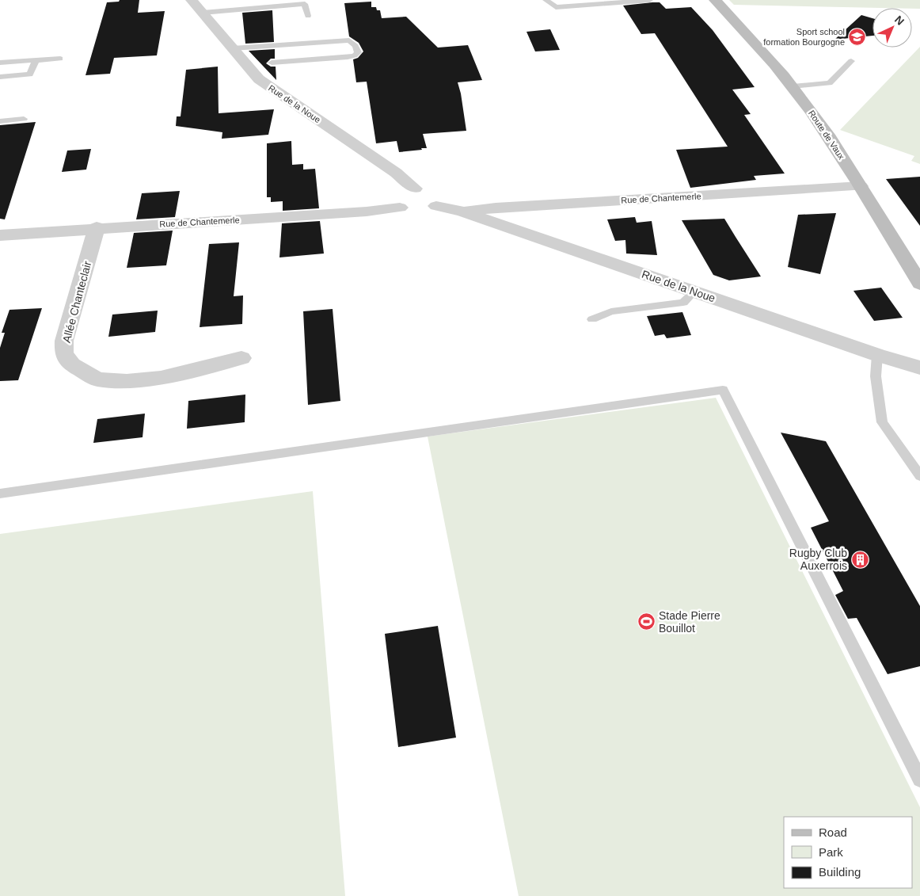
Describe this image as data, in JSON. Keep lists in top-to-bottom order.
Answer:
{
  "streets": {
    "street": [
      "Rue de la Noue",
      "Route de Vaux",
      "Rue de Chantemerle",
      "Allée Chanteclair"
    ]
  },
  "crossings": [
    ["Rue de la Noue", "Rue de Chantemerle"],
    ["Route de Vaux", "Rue de Chantemerle"],
    ["Rue de Chantemerle", "Allée Chanteclair"]
  ],
  "places": {
    "school or university": ["Sport school formation Bourgogne"],
    "building": ["Rugby Club Auxerrois"],
    "sports": ["Stade Pierre Bouillot"]
  },
  "legend": ["Road", "Park", "Building"],
  "north": "top right"
}
